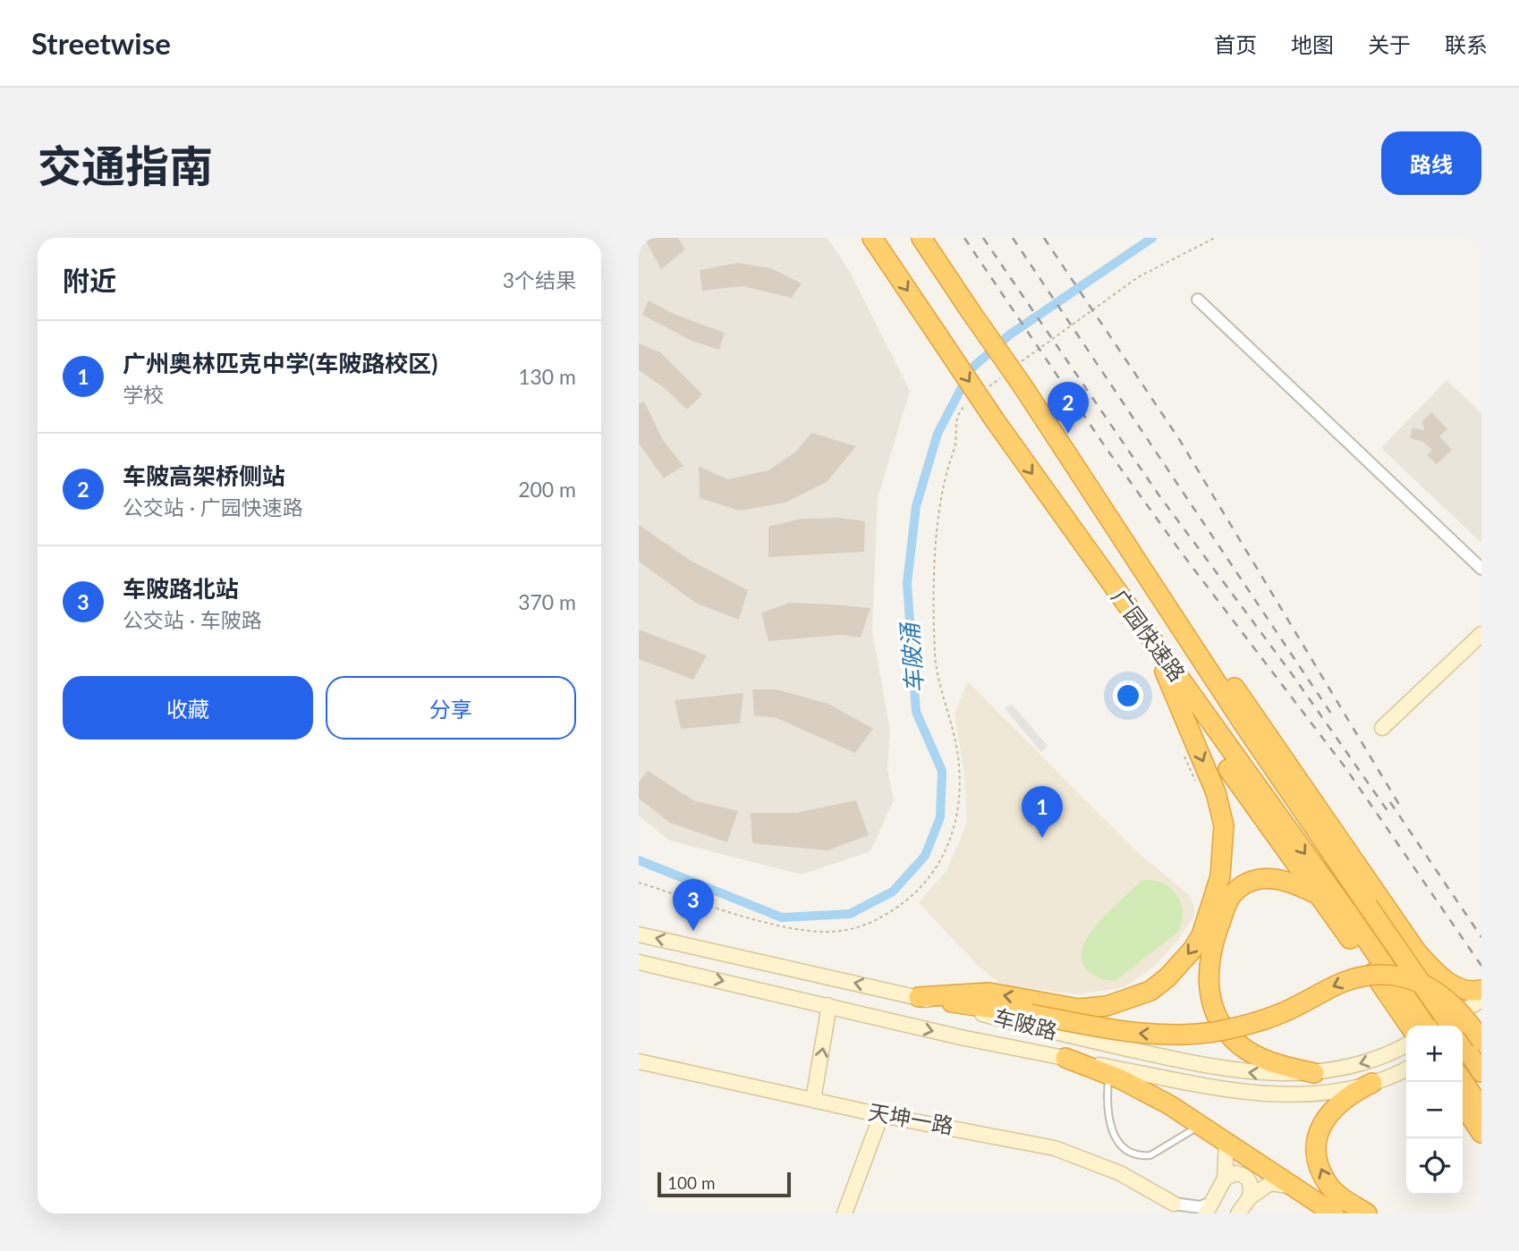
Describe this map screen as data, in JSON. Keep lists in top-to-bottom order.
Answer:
{
  "streets": {
    "highway": ["广园快速路"],
    "main road": ["车陂路", "天坤一路"]
  },
  "water": ["车陂涌"],
  "scale_bar": "100 m",
  "page": {
    "header": "Streetwise",
    "nav": [
      "首页",
      "地图",
      "关于",
      "联系"
    ],
    "title": "交通指南",
    "buttons": [
      "路线",
      ["收藏", "分享"]
    ],
    "heading": ["附近", "3个结果"],
    "list": [
      {
        "mark": "1",
        "name": "广州奥林匹克中学(车陂路校区)",
        "note": "学校",
        "value": "130 m"
      },
      {
        "mark": "2",
        "name": "车陂高架桥侧站",
        "note": "公交站 · 广园快速路",
        "value": "200 m"
      },
      {
        "mark": "3",
        "name": "车陂路北站",
        "note": "公交站 · 车陂路",
        "value": "370 m"
      }
    ],
    "pins": ["2", "1", "3"],
    "map_buttons": ["+", "−"],
    "scale": "100 m"
  }
}
